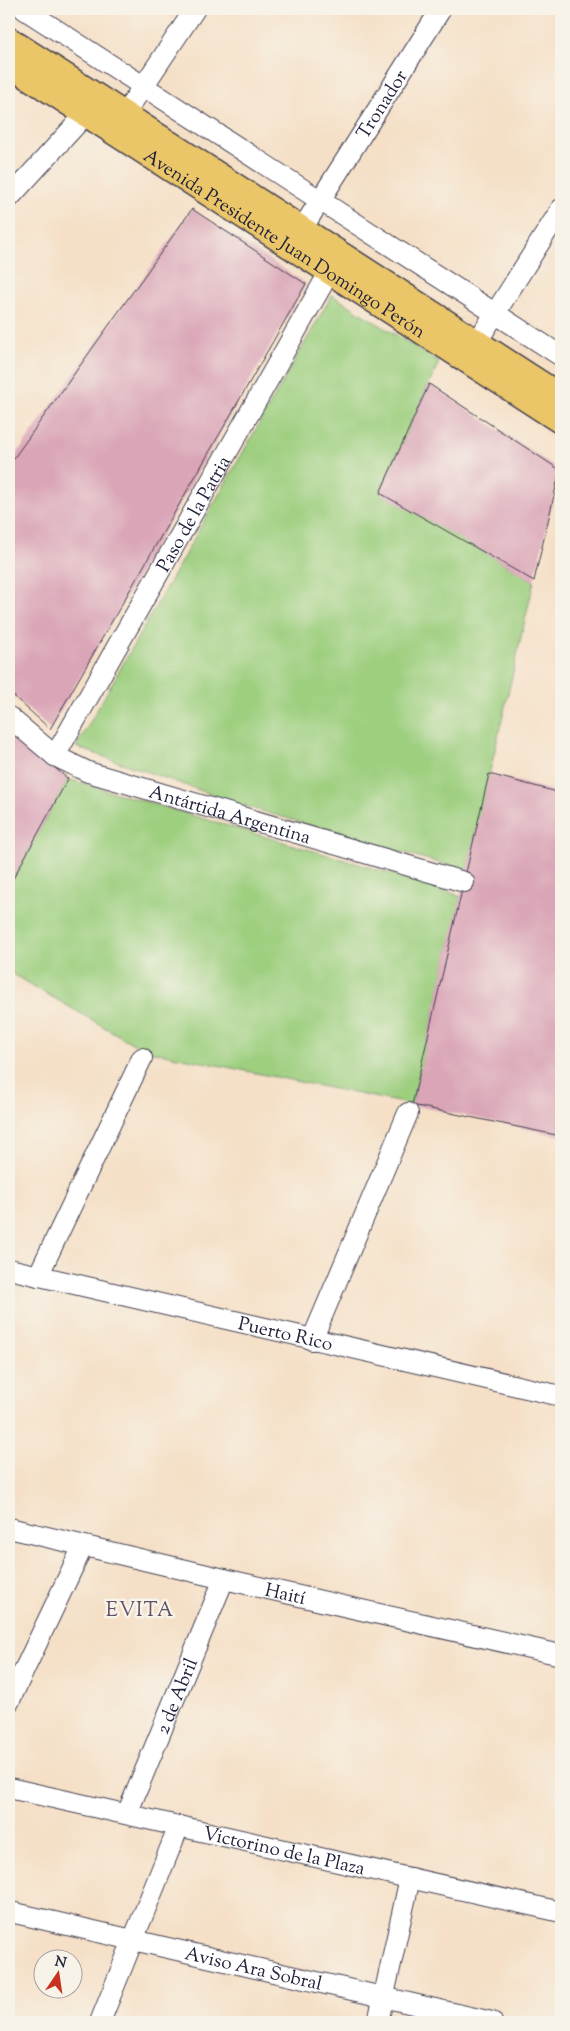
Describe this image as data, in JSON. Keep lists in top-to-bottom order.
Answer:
{
  "streets": {
    "main road": ["Avenida Presidente Juan Domingo Perón"],
    "street": [
      "Tronador",
      "Paso de la Patria",
      "Antártida Argentina",
      "Puerto Rico",
      "Haití",
      "2 de Abril",
      "Victorino de la Plaza",
      "Aviso Ara Sobral"
    ]
  },
  "crossings": [
    ["Tronador", "Avenida Presidente Juan Domingo Perón"],
    ["Avenida Presidente Juan Domingo Perón", "Paso de la Patria"],
    ["Paso de la Patria", "Antártida Argentina"],
    ["Haití", "2 de Abril"],
    ["2 de Abril", "Victorino de la Plaza"]
  ],
  "districts": ["EVITA"],
  "north": "top"
}
